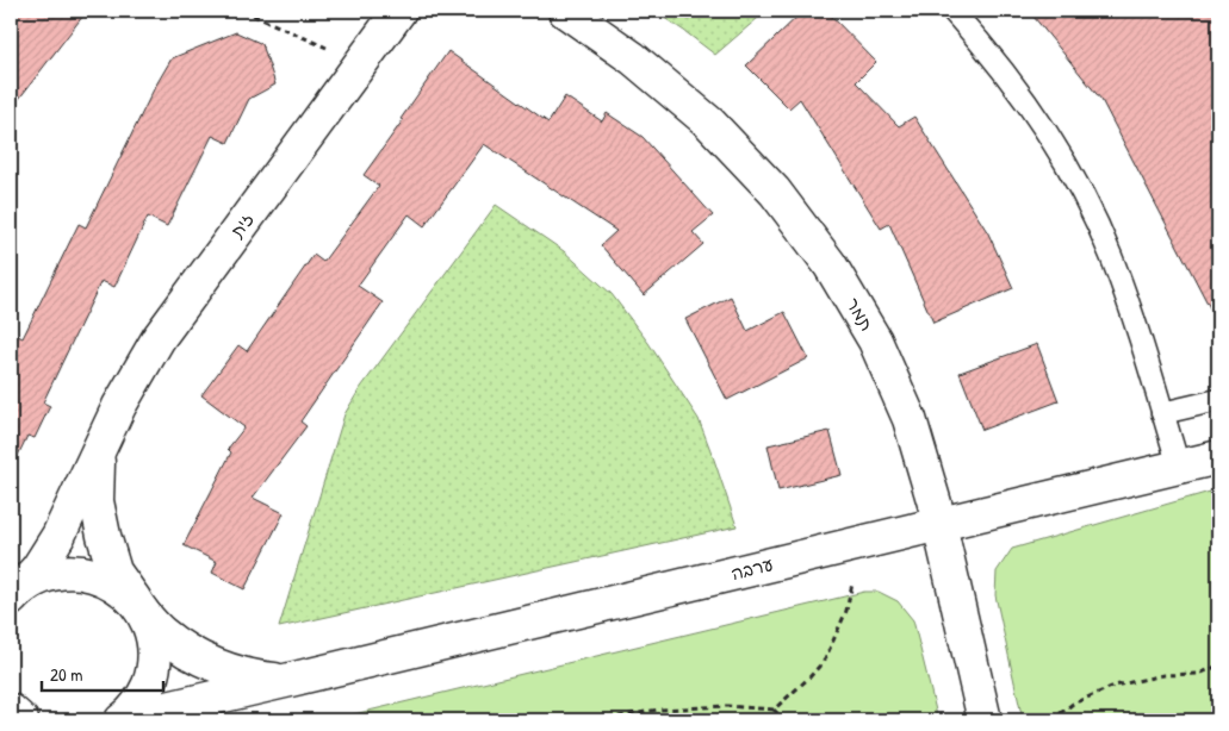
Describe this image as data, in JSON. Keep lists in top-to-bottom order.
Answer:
{
  "streets": {
    "street": ["זית", "תמר", "ערבה"]
  },
  "crossings": [
    ["זית", "ערבה"],
    ["תמר", "ערבה"]
  ],
  "scale_bar": "20 m"
}
